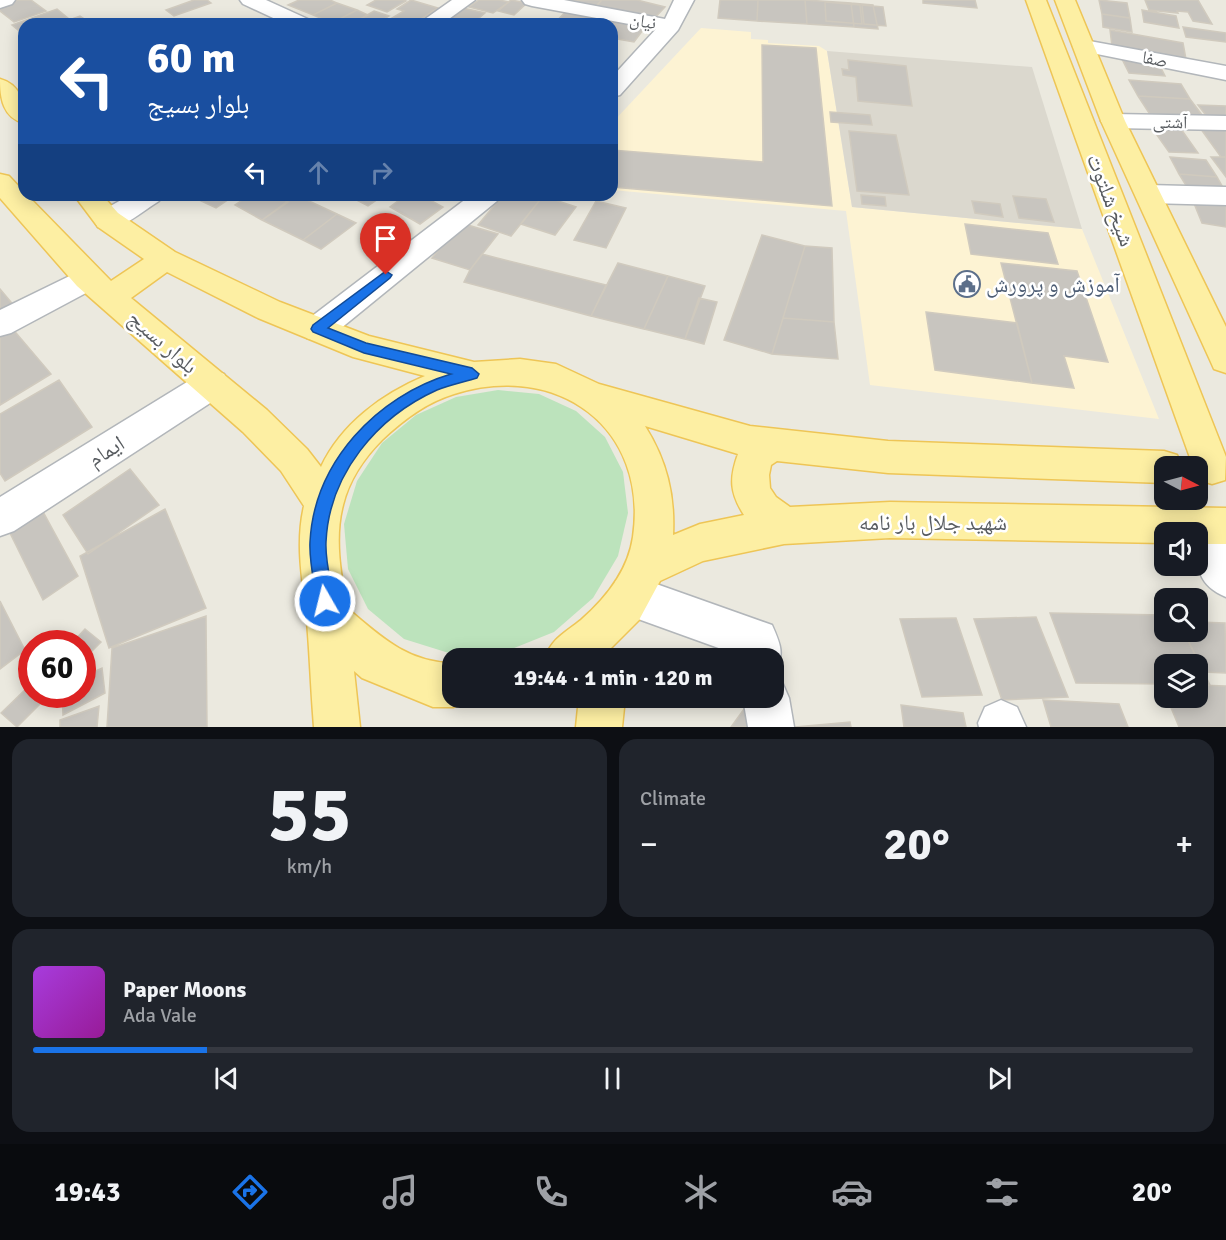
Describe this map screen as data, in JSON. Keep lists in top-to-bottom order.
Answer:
{
  "streets": {
    "main road": ["شیخ شلتوت", "بلوار بسیج", "شهید جلال بار نامه"],
    "street": [
      "نیان",
      "صفا",
      "آشتی",
      "ایمام"
    ]
  },
  "crossings": [
    ["صفا", "شیخ شلتوت"],
    ["آشتی", "شیخ شلتوت"],
    ["بلوار بسیج", "ایمام"]
  ],
  "places": {
    "public building": ["آموزش و پرورش"]
  },
  "north": "right",
  "page": {
    "turn": ["60 m", "بلوار بسیج"],
    "limit": "60",
    "trip": "19:44 · 1 min · 120 m",
    "tile": [
      ["55", "km/h"],
      "Climate"
    ],
    "heat": ["−", "20°", "+"],
    "song": ["Paper Moons", "Ada Vale"],
    "tabs": ["19:43", "20°"]
  }
}
